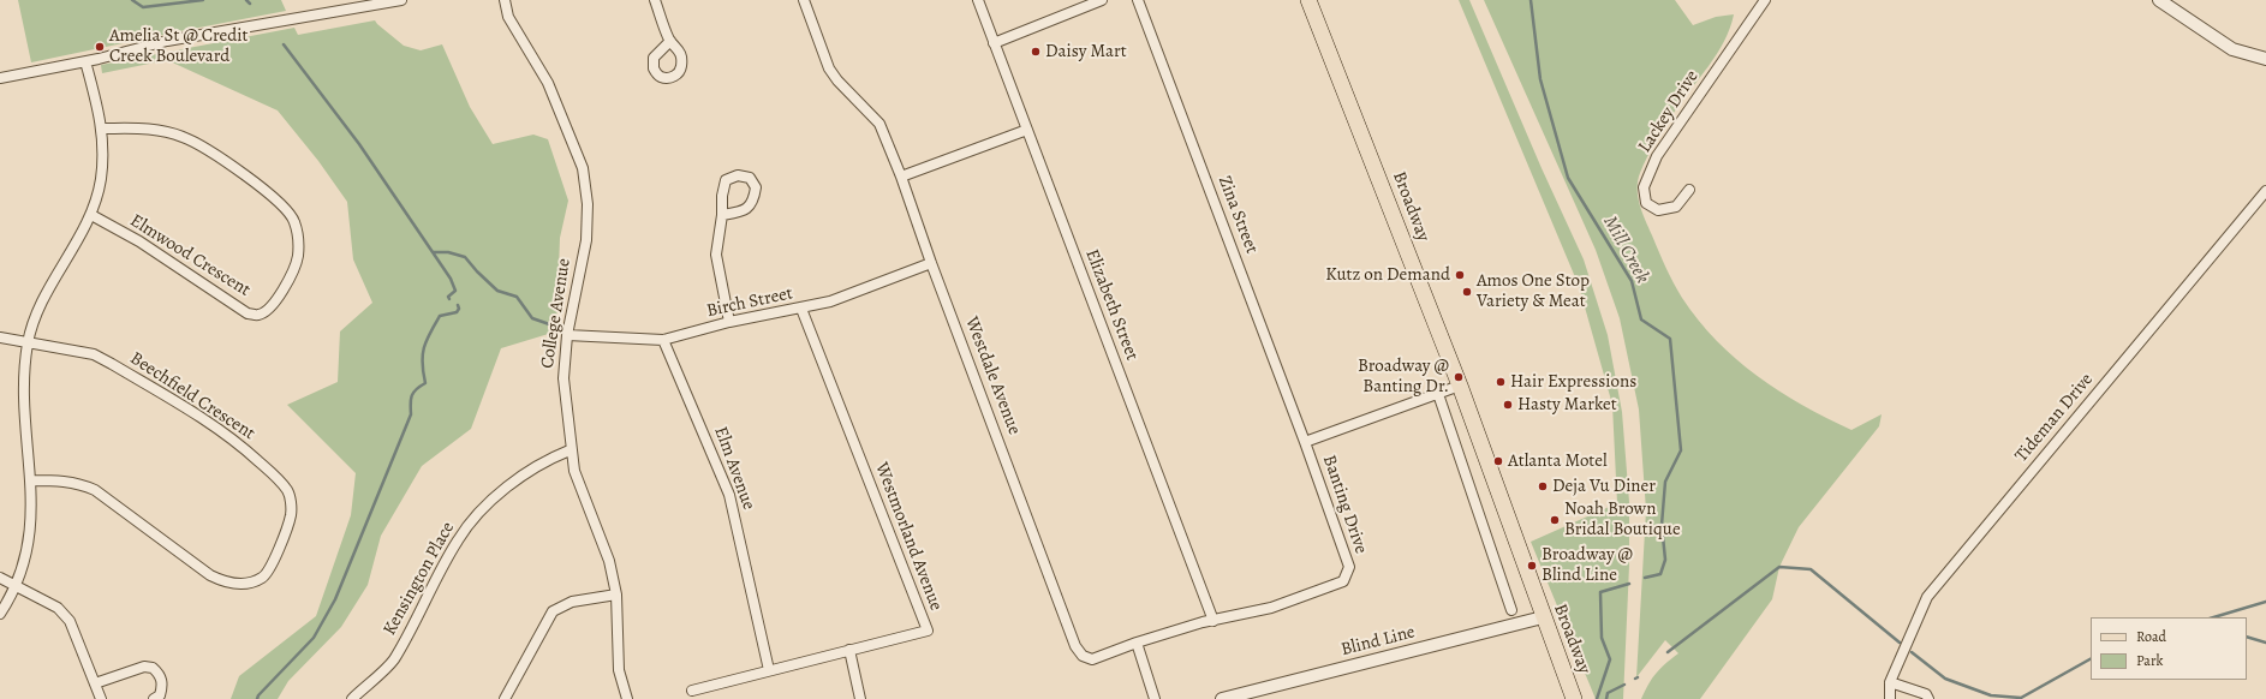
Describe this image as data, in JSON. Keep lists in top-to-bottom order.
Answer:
{
  "streets": {
    "main road": ["Broadway"],
    "street": [
      "Lackey Drive",
      "Zina Street",
      "Elmwood Crescent",
      "Birch Street",
      "Elizabeth Street",
      "College Avenue",
      "Westdale Avenue",
      "Beechfield Crescent",
      "Tideman Drive",
      "Elm Avenue",
      "Banting Drive",
      "Westmorland Avenue",
      "Kensington Place",
      "Blind Line"
    ]
  },
  "crossings": [
    ["Broadway", "Banting Drive"],
    ["Broadway", "Blind Line"],
    ["Zina Street", "Banting Drive"],
    ["Birch Street", "College Avenue"],
    ["Birch Street", "Westdale Avenue"],
    ["Birch Street", "Elm Avenue"],
    ["Birch Street", "Westmorland Avenue"],
    ["Elizabeth Street", "Banting Drive"],
    ["College Avenue", "Kensington Place"],
    ["Westdale Avenue", "Banting Drive"],
    ["Elm Avenue", "Westmorland Avenue"]
  ],
  "water": ["Mill Creek"],
  "places": [
    "Amelia St @ Credit Creek Boulevard",
    "Daisy Mart",
    "Kutz on Demand",
    "Amos One Stop Variety & Meat",
    "Broadway @ Banting Dr.",
    "Hair Expressions",
    "Hasty Market",
    "Atlanta Motel",
    "Deja Vu Diner",
    "Noah Brown Bridal Boutique",
    "Broadway @ Blind Line"
  ],
  "legend": ["Road", "Park"]
}
